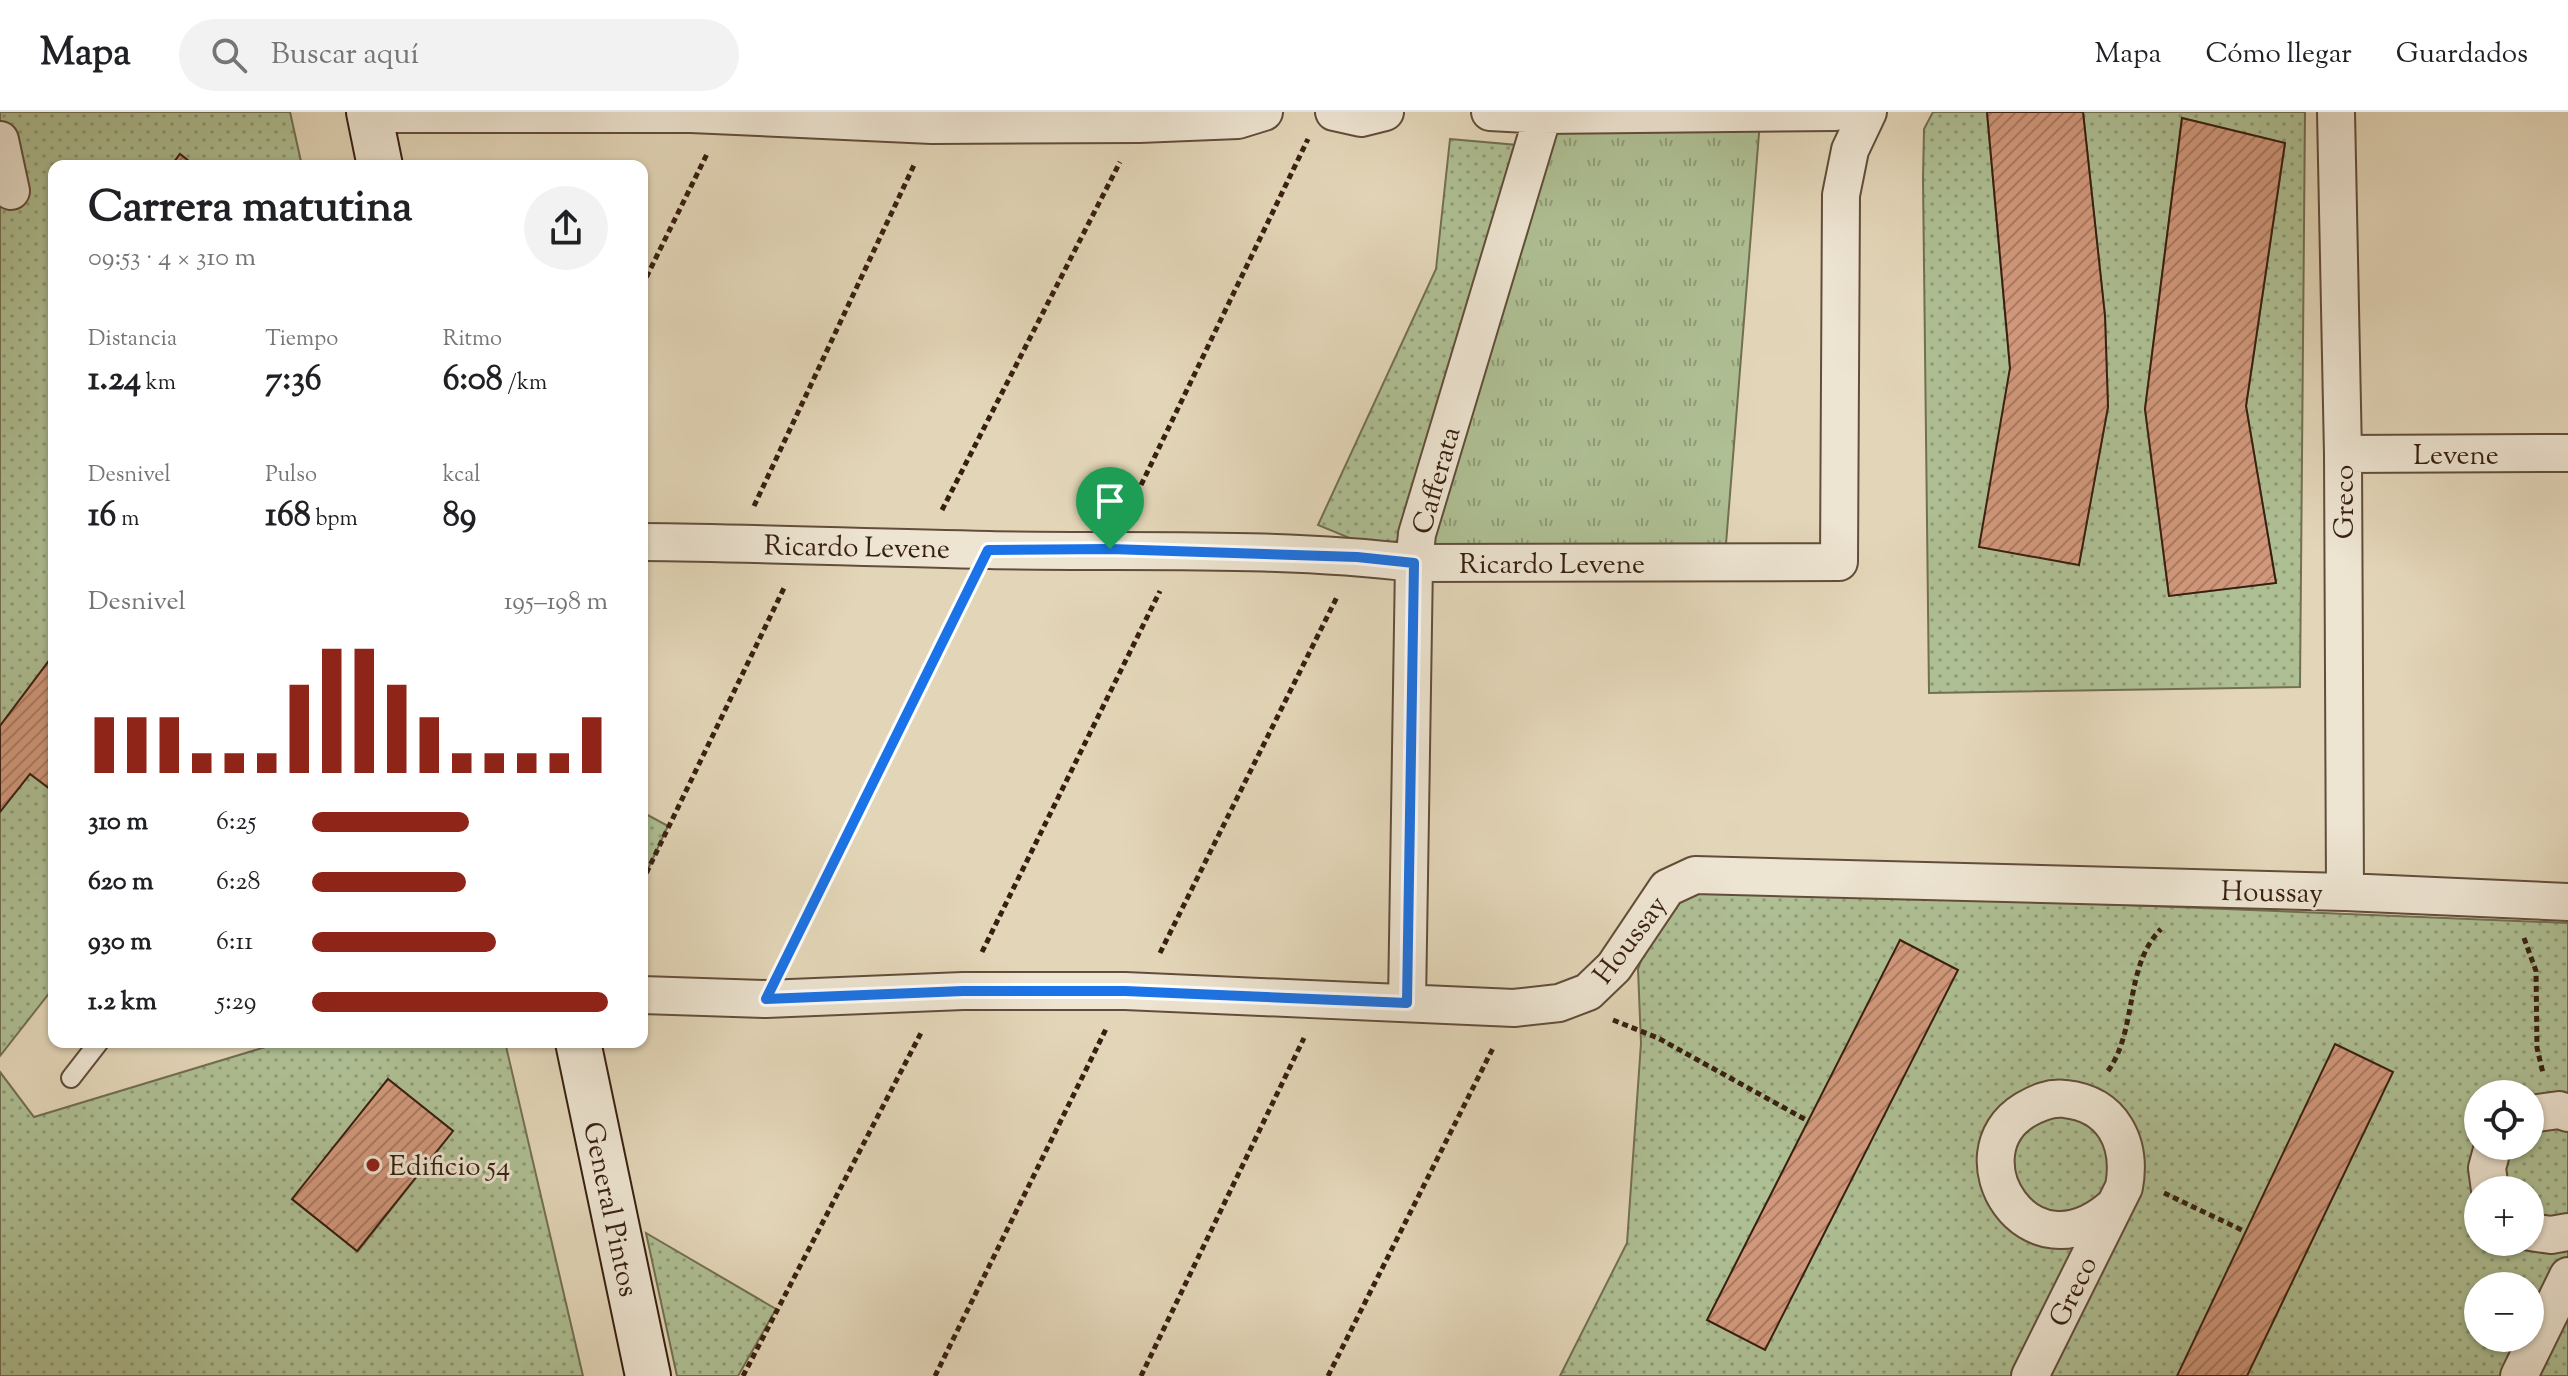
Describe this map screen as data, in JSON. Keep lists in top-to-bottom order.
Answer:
{
  "streets": {
    "street": [
      "Levene",
      "Cafferata",
      "Greco",
      "Ricardo Levene",
      "Houssay",
      "General Pintos"
    ]
  },
  "crossings": [
    ["Levene", "Greco"],
    ["Cafferata", "Ricardo Levene"],
    ["Cafferata", "Houssay"],
    ["Greco", "Houssay"]
  ],
  "places": ["Edificio 54"],
  "page": {
    "header": "Mapa",
    "search": "Buscar aquí",
    "nav": ["Mapa", "Cómo llegar", "Guardados"],
    "heading": ["Carrera matutina", "09:53 · 4 × 310 m"],
    "stats": [
      ["Distancia", "1.24 km"],
      ["Tiempo", "7:36"],
      ["Ritmo", "6:08 /km"],
      ["Desnivel", "16 m"],
      ["Pulso", "168 bpm"],
      ["kcal", "89"]
    ],
    "chart": ["Desnivel", "195–198 m"],
    "list": [
      {
        "name": "310 m",
        "note": "6:25"
      },
      {
        "name": "620 m",
        "note": "6:28"
      },
      {
        "name": "930 m",
        "note": "6:11"
      },
      {
        "name": "1.2 km",
        "note": "5:29"
      }
    ],
    "map_buttons": ["+", "−"]
  }
}
